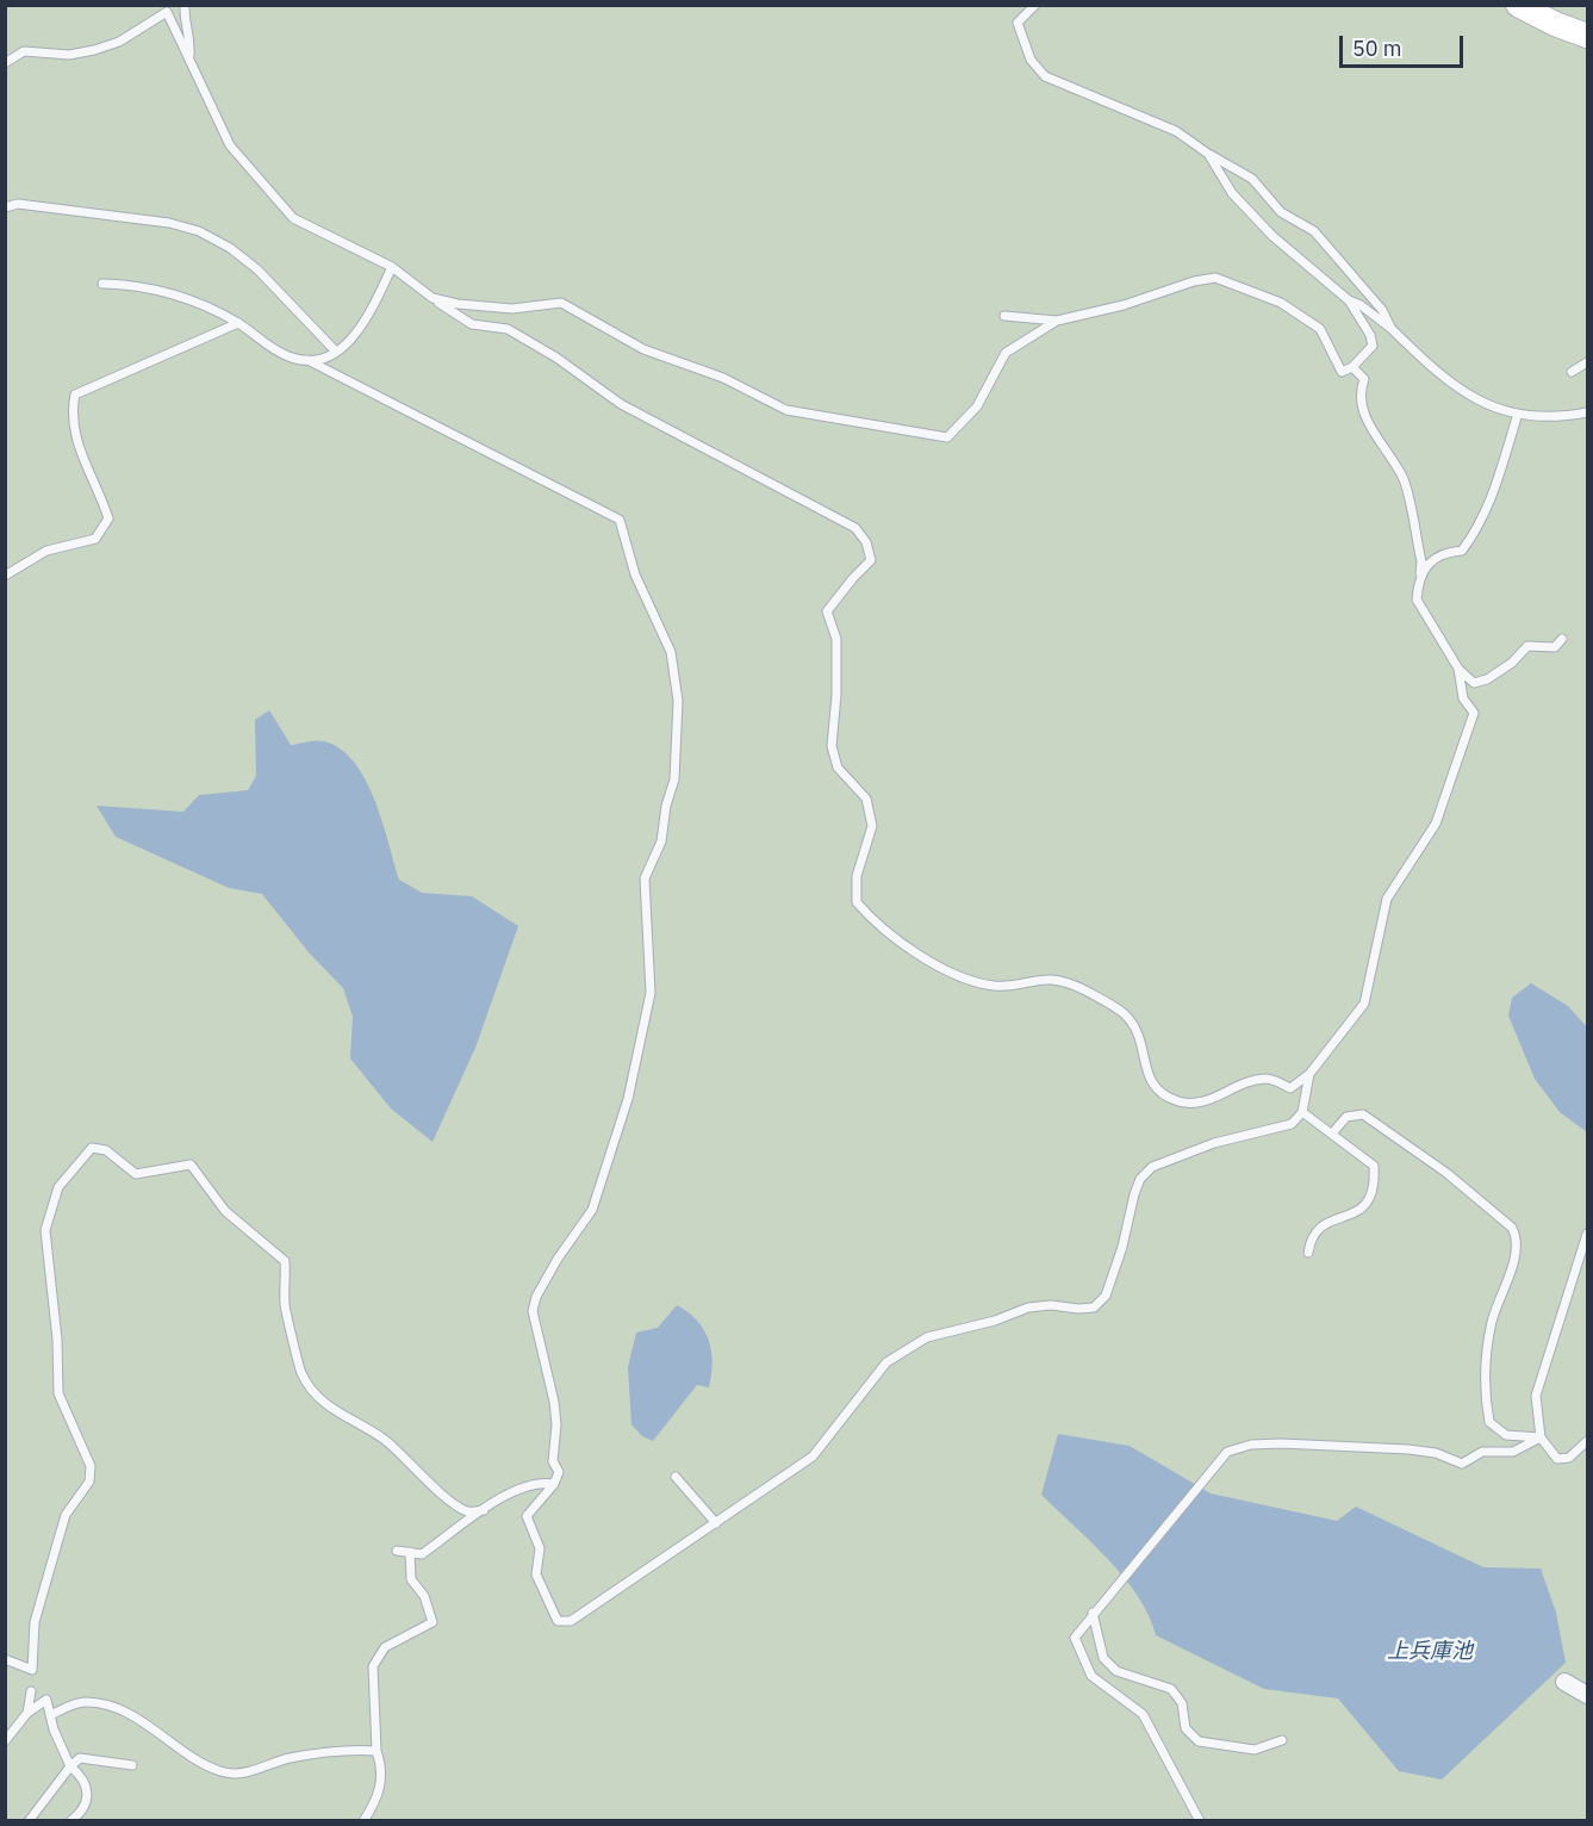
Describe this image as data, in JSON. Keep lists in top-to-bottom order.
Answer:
{
  "water": ["上兵庫池"],
  "scale_bar": "50 m"
}
